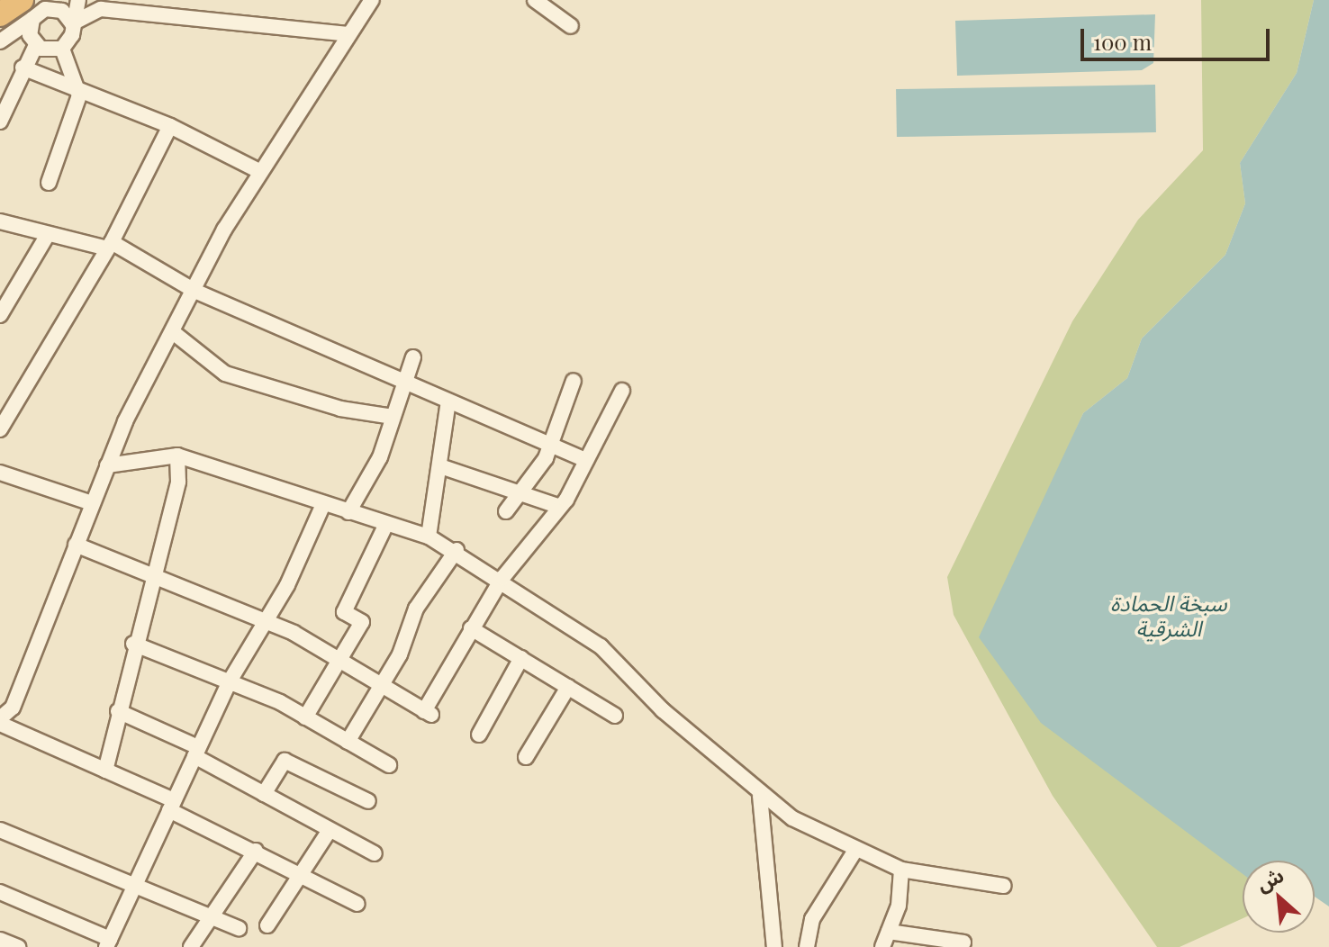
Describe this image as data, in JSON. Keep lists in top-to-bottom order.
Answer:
{
  "water": ["سبخة الحمادة الشرقية"],
  "scale_bar": "100 m",
  "north": "top left"
}
